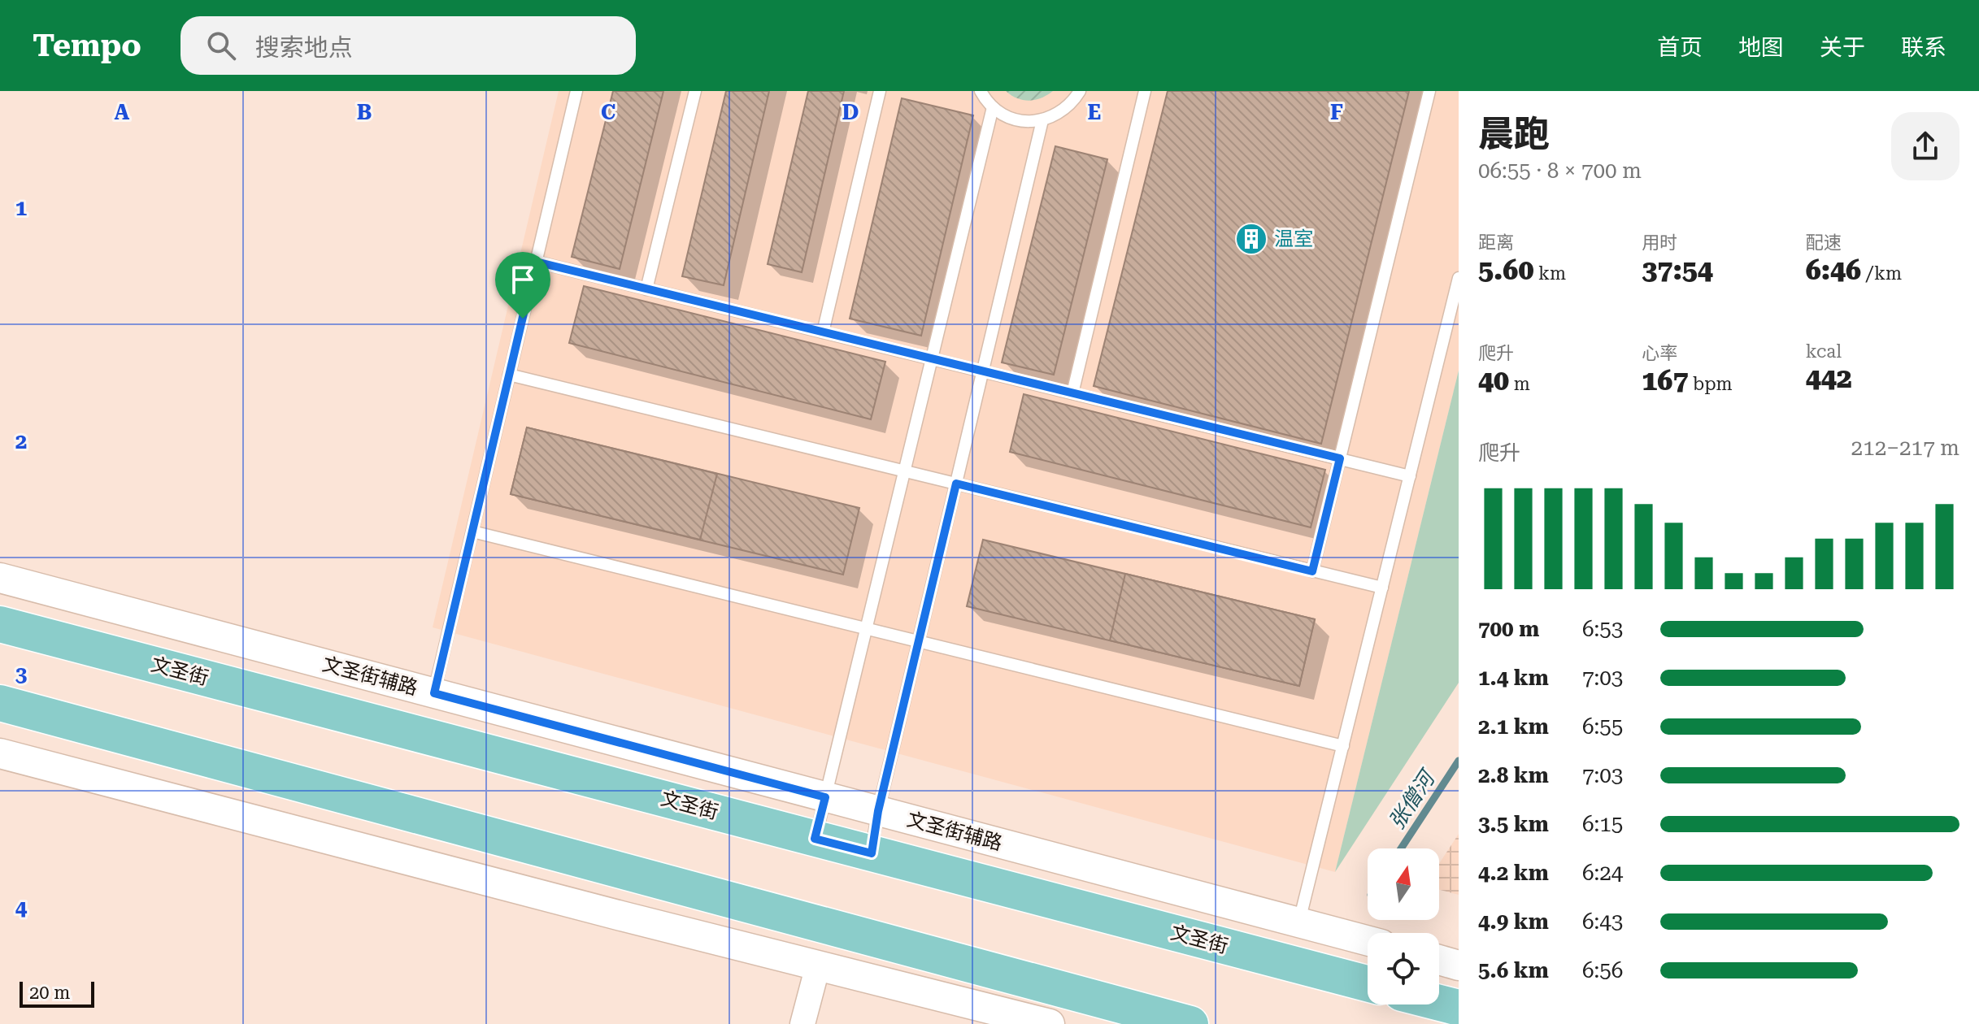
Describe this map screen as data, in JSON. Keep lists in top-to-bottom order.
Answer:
{
  "streets": {
    "main road": ["文圣街"],
    "street": ["文圣街辅路"]
  },
  "water": ["张僧河"],
  "places": {
    "building": ["温室"]
  },
  "scale_bar": "20 m",
  "north": "top",
  "page": {
    "header": "Tempo",
    "search": "搜索地点",
    "nav": [
      "首页",
      "地图",
      "关于",
      "联系"
    ],
    "heading": ["晨跑", "06:55 · 8 × 700 m"],
    "stats": [
      ["距离", "5.60 km"],
      ["用时", "37:54"],
      ["配速", "6:46 /km"],
      ["爬升", "40 m"],
      ["心率", "167 bpm"],
      ["kcal", "442"]
    ],
    "chart": ["爬升", "212–217 m"],
    "list": [
      {
        "name": "700 m",
        "note": "6:53"
      },
      {
        "name": "1.4 km",
        "note": "7:03"
      },
      {
        "name": "2.1 km",
        "note": "6:55"
      },
      {
        "name": "2.8 km",
        "note": "7:03"
      },
      {
        "name": "3.5 km",
        "note": "6:15"
      },
      {
        "name": "4.2 km",
        "note": "6:24"
      },
      {
        "name": "4.9 km",
        "note": "6:43"
      },
      {
        "name": "5.6 km",
        "note": "6:56"
      }
    ],
    "scale": "20 m"
  },
  "grid": {
    "columns": [
      "A",
      "B",
      "C",
      "D",
      "E",
      "F"
    ],
    "rows": [
      "1",
      "2",
      "3",
      "4"
    ]
  }
}
